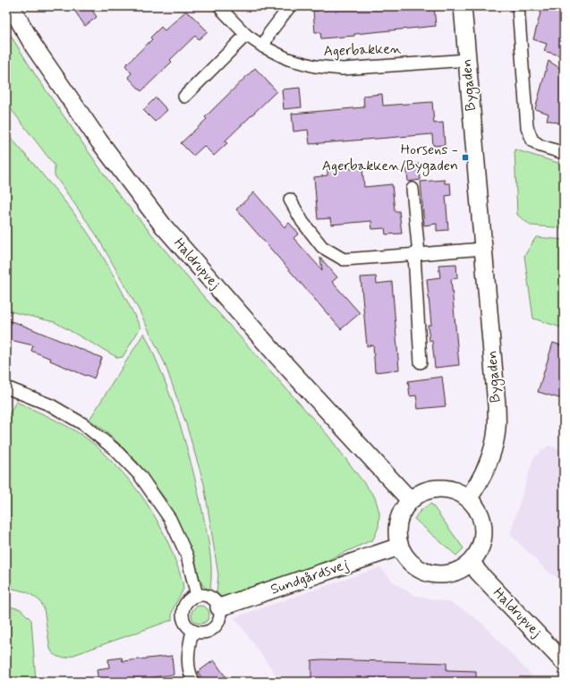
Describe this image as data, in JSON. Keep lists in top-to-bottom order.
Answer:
{
  "streets": {
    "main road": ["Bygaden", "Haldrupvej", "Sundgårdsvej"],
    "street": ["Agerbakken"]
  },
  "crossings": [
    ["Agerbakken", "Bygaden"],
    ["Bygaden", "Haldrupvej"],
    ["Bygaden", "Sundgårdsvej"],
    ["Haldrupvej", "Sundgårdsvej"]
  ],
  "places": {
    "transit": ["Horsens - Agerbakken/Bygaden"]
  }
}
